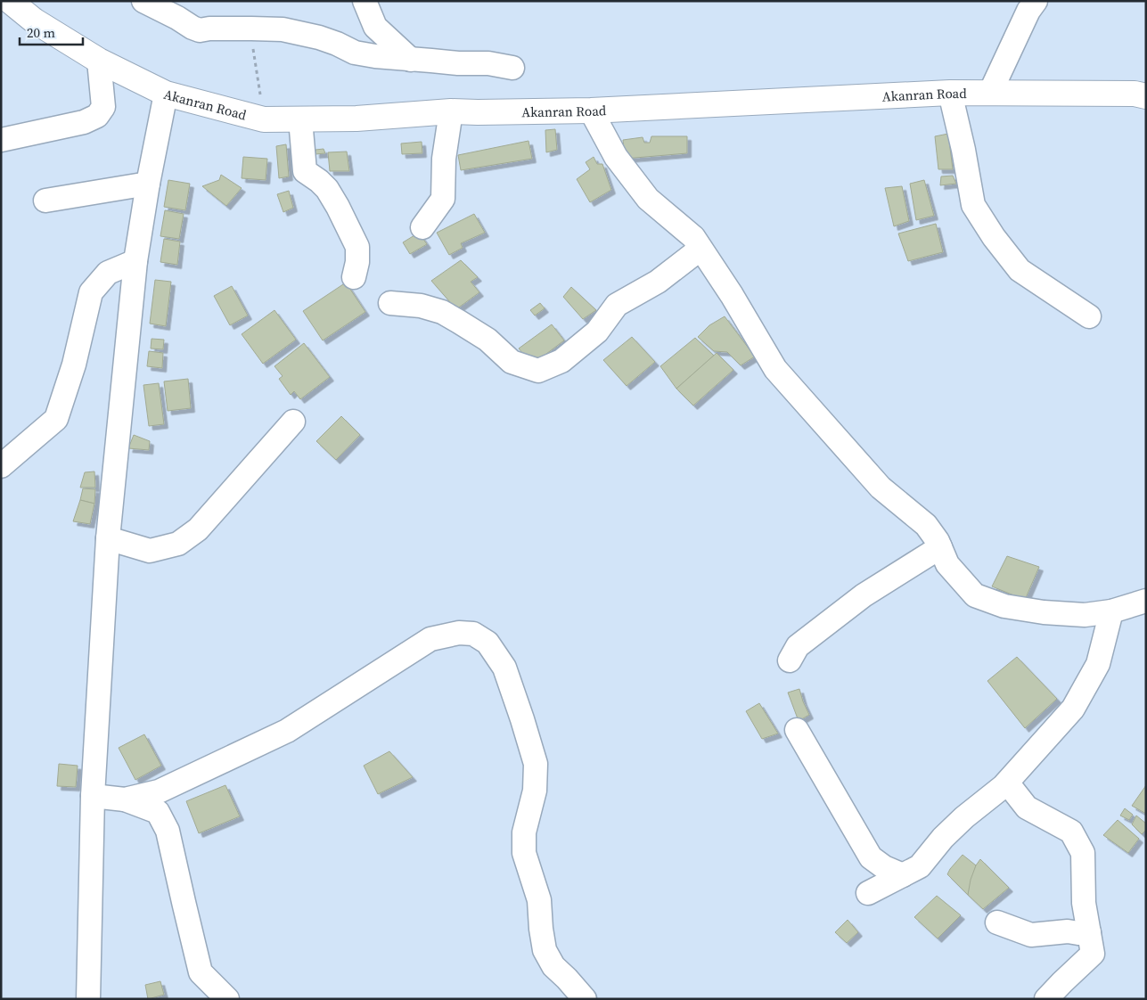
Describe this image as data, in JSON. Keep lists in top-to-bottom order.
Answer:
{
  "streets": {
    "main road": ["Akanran Road"]
  },
  "scale_bar": "20 m"
}
